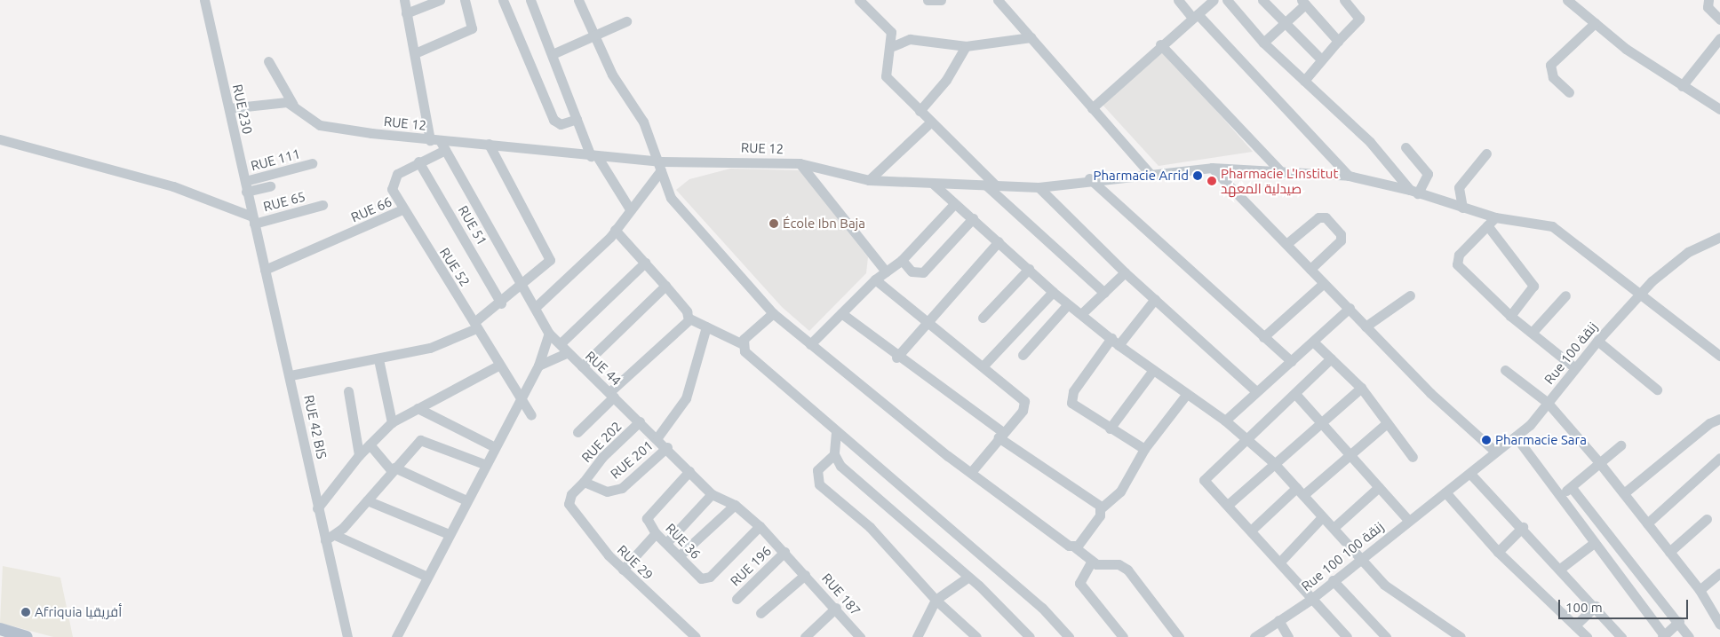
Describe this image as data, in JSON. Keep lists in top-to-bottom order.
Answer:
{
  "streets": {
    "street": [
      "RUE 230",
      "RUE 12",
      "RUE 111",
      "RUE 65",
      "RUE 66",
      "RUE 51",
      "RUE 52",
      "Rue 100 زنقة",
      "RUE 44",
      "RUE 42 BIS",
      "RUE 202",
      "RUE 201",
      "RUE 36",
      "Rue 100 زنقة 100",
      "RUE 29",
      "RUE 196",
      "RUE 187"
    ]
  },
  "crossings": [
    ["RUE 230", "RUE 111"],
    ["RUE 230", "RUE 65"],
    ["RUE 230", "RUE 42 BIS"],
    ["RUE 12", "Rue 100 زنقة"],
    ["RUE 12", "RUE 44"],
    ["RUE 65", "RUE 42 BIS"],
    ["RUE 66", "RUE 51"],
    ["RUE 66", "RUE 52"],
    ["RUE 66", "RUE 44"],
    ["RUE 66", "RUE 42 BIS"],
    ["Rue 100 زنقة", "Rue 100 زنقة 100"],
    ["RUE 44", "RUE 202"],
    ["RUE 44", "RUE 201"],
    ["RUE 44", "RUE 36"],
    ["RUE 44", "RUE 196"],
    ["RUE 44", "RUE 187"],
    ["RUE 202", "RUE 201"],
    ["RUE 202", "RUE 29"],
    ["RUE 201", "RUE 29"]
  ],
  "places": [
    "Pharmacie Arrid",
    "Pharmacie L'Institut صيدلية المعهد",
    "École Ibn Baja",
    "Pharmacie Sara",
    "Afriquia أفريقيا"
  ],
  "scale_bar": "100 m"
}
